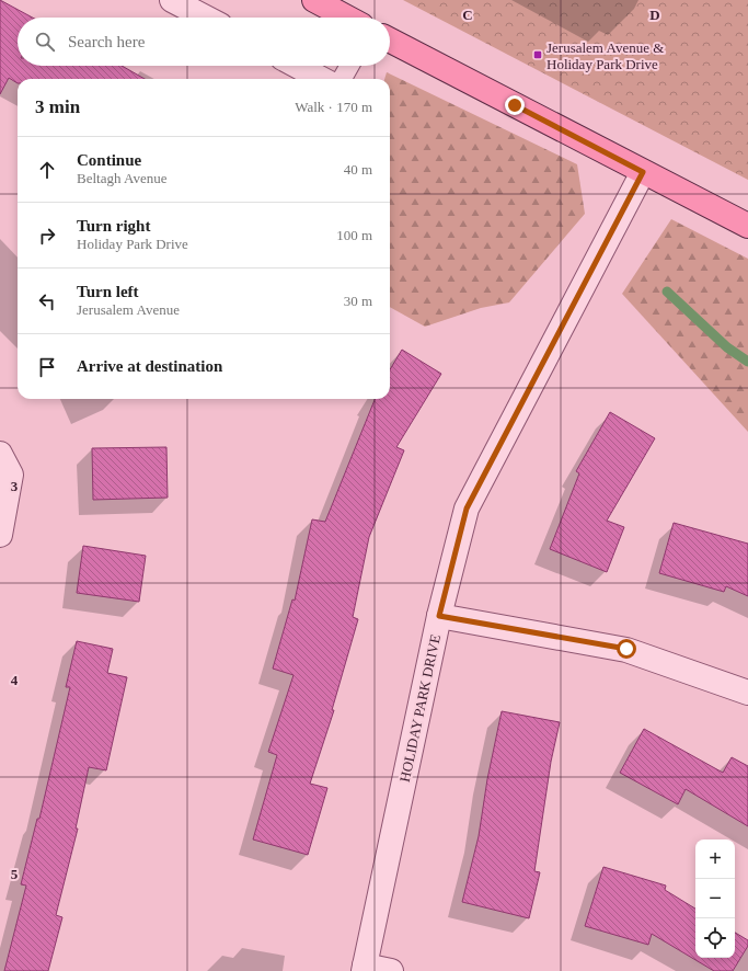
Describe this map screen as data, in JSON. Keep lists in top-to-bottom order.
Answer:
{
  "streets": {
    "street": ["HOLIDAY PARK DRIVE"]
  },
  "places": {
    "transit": ["Jerusalem Avenue & Holiday Park Drive"]
  },
  "page": {
    "search": "Search here",
    "heading": ["3 min", "Walk · 170 m"],
    "list": [
      ["Continue", "Beltagh Avenue", "40 m"],
      ["Turn right", "Holiday Park Drive", "100 m"],
      ["Turn left", "Jerusalem Avenue", "30 m"],
      "Arrive at destination"
    ],
    "map_buttons": ["+", "−"]
  },
  "grid": {
    "columns": ["C", "D"],
    "rows": ["3", "4", "5"]
  }
}
